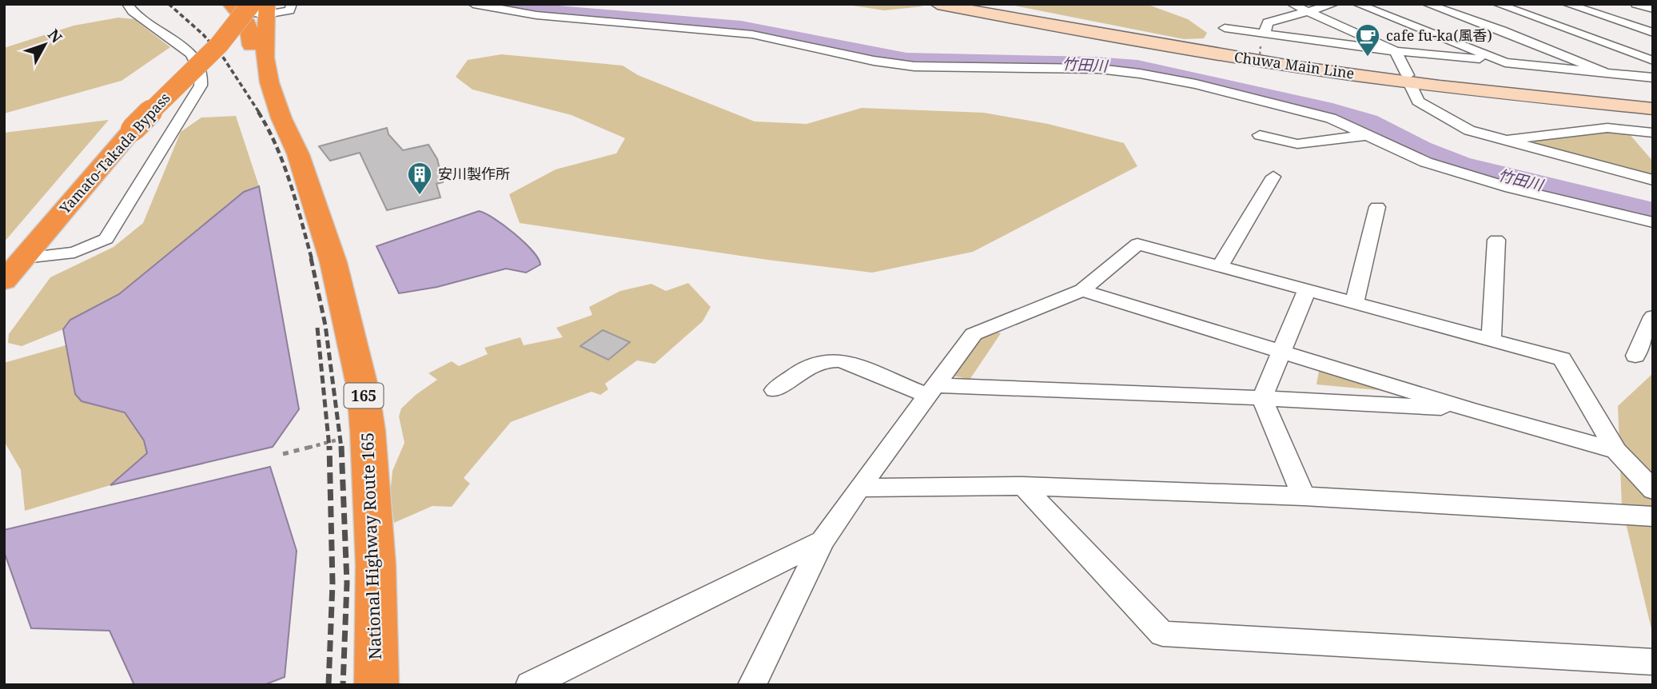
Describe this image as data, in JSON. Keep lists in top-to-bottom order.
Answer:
{
  "streets": {
    "highway": ["Yamato-Takada Bypass", "165", "National Highway Route 165"],
    "main road": ["Chuwa Main Line"]
  },
  "crossings": [
    ["Yamato-Takada Bypass", "National Highway Route 165"]
  ],
  "water": ["竹田川"],
  "places": {
    "cafe": ["cafe fu-ka(風香)"],
    "building": ["安川製作所"]
  },
  "north": "top right"
}
